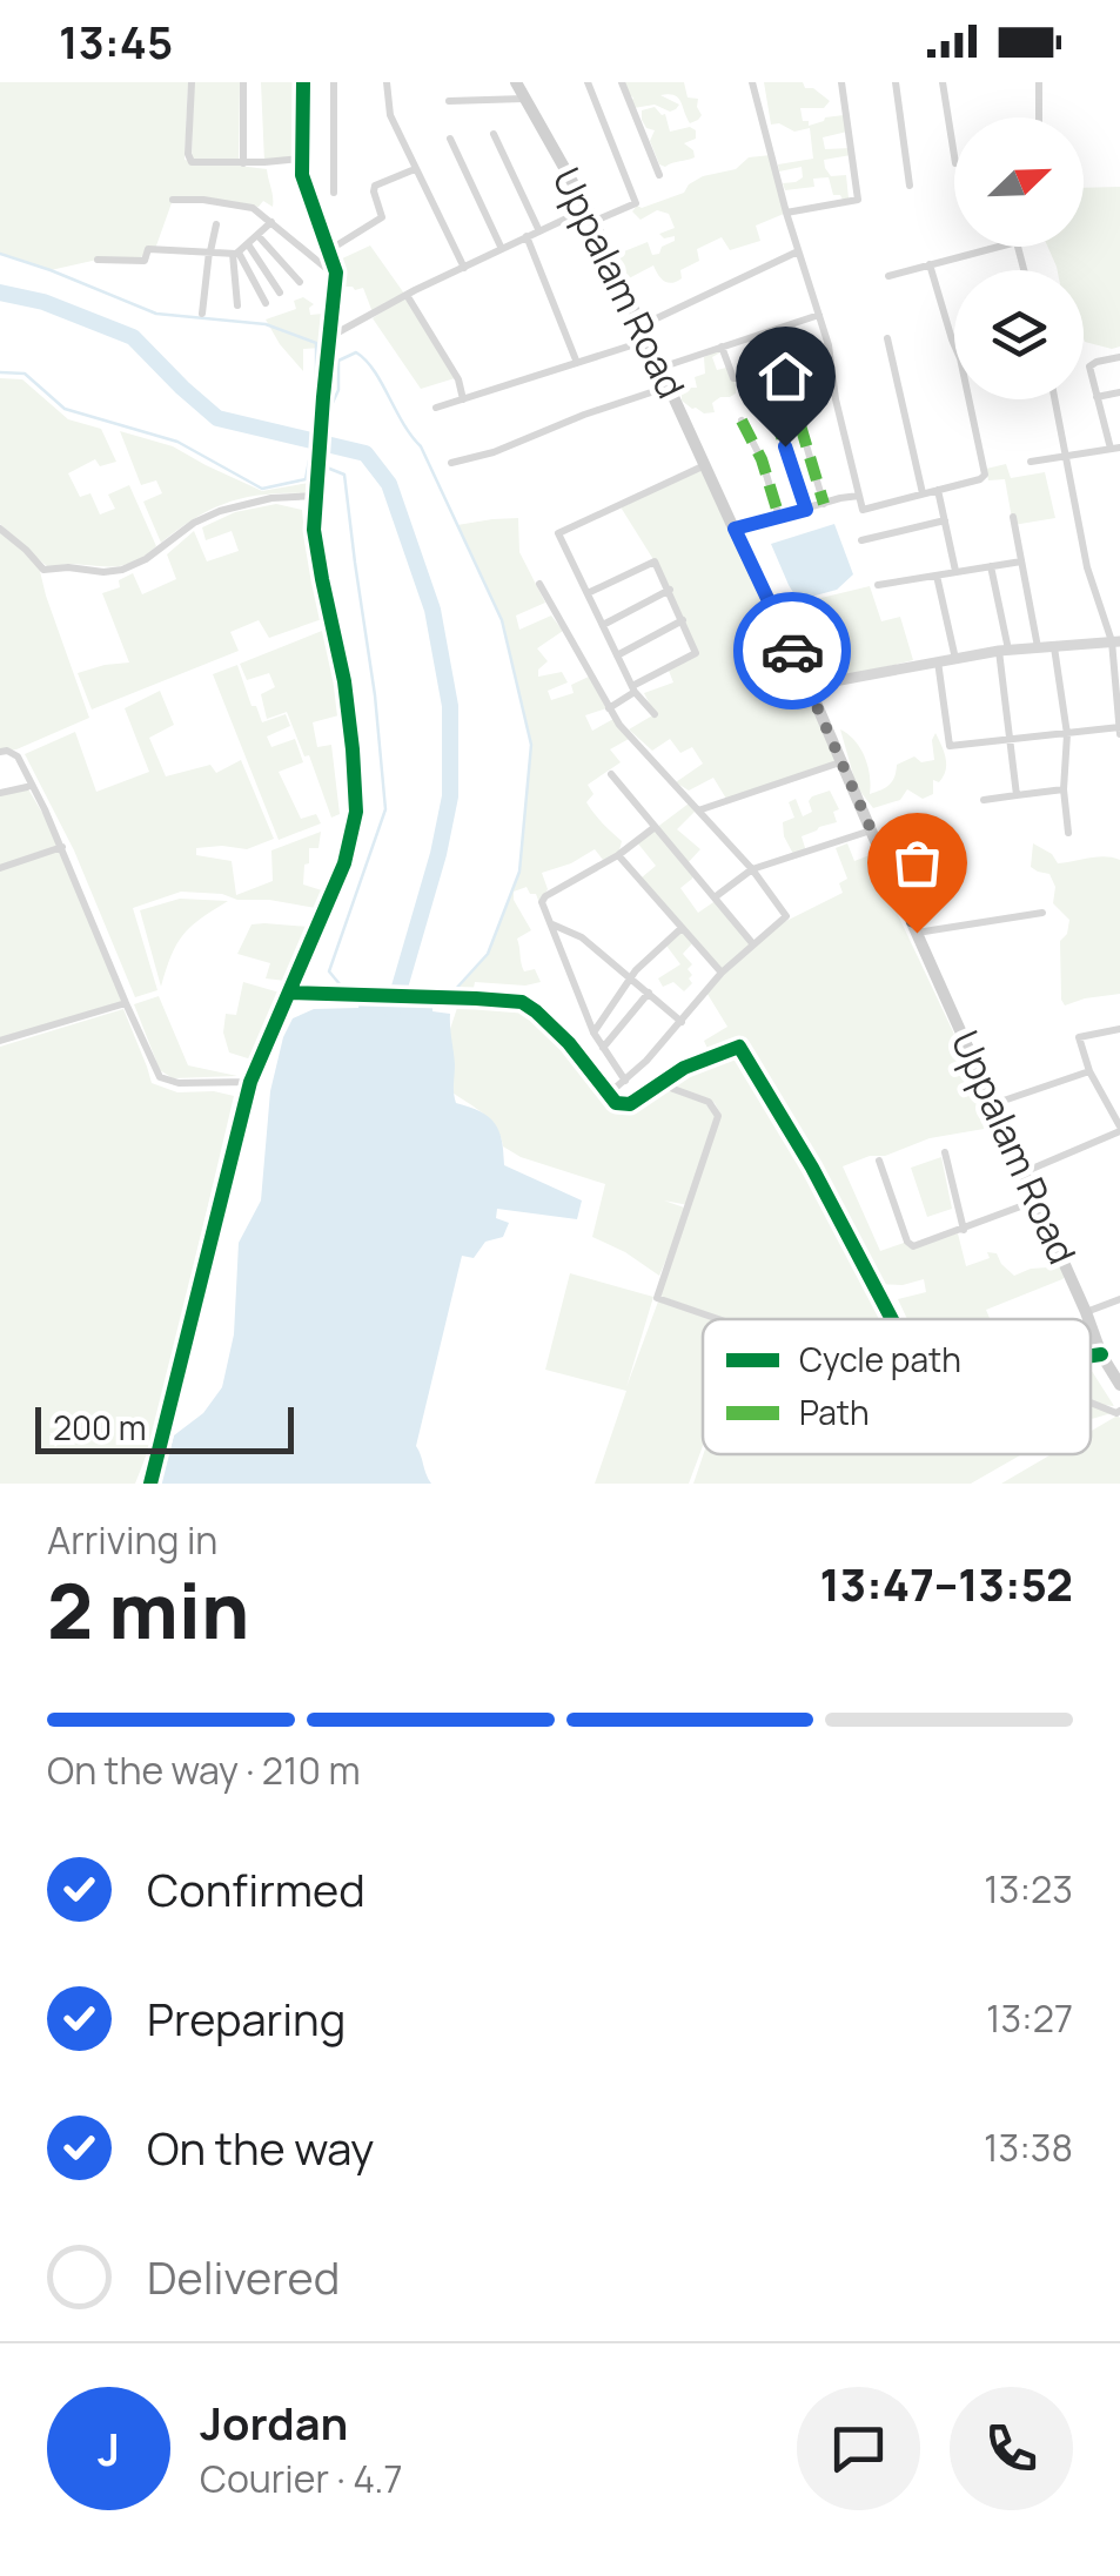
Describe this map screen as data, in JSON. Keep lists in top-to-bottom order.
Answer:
{
  "streets": {
    "main road": ["Uppalam Road"]
  },
  "legend": ["Cycle path", "Path"],
  "scale_bar": "200 m",
  "north": "top right",
  "page": {
    "status": "13:45",
    "scale": "200 m",
    "heading": ["2 min", "Arriving in", "13:47–13:52"],
    "panel": ["Jordan", "Courier · 4.7"],
    "bar": "On the way · 210 m",
    "list": [
      ["Confirmed", "13:23"],
      ["Preparing", "13:27"],
      ["On the way", "13:38"],
      "Delivered"
    ],
    "round": "J"
  }
}
